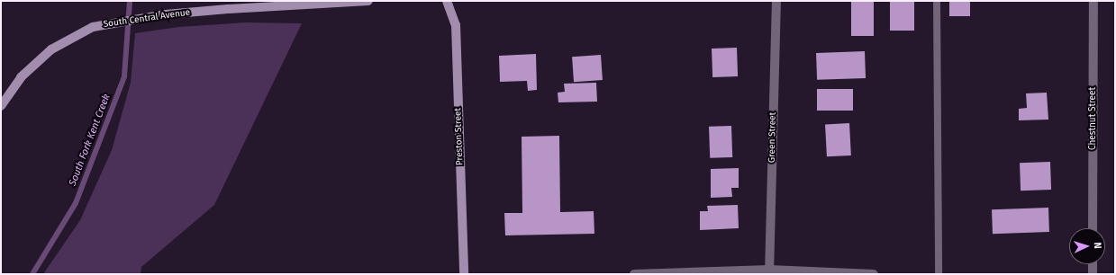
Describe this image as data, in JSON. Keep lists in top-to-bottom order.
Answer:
{
  "streets": {
    "main road": ["South Central Avenue", "Preston Street"],
    "street": ["Chestnut Street", "Green Street"]
  },
  "water": ["South Fork Kent Creek"],
  "north": "right"
}
